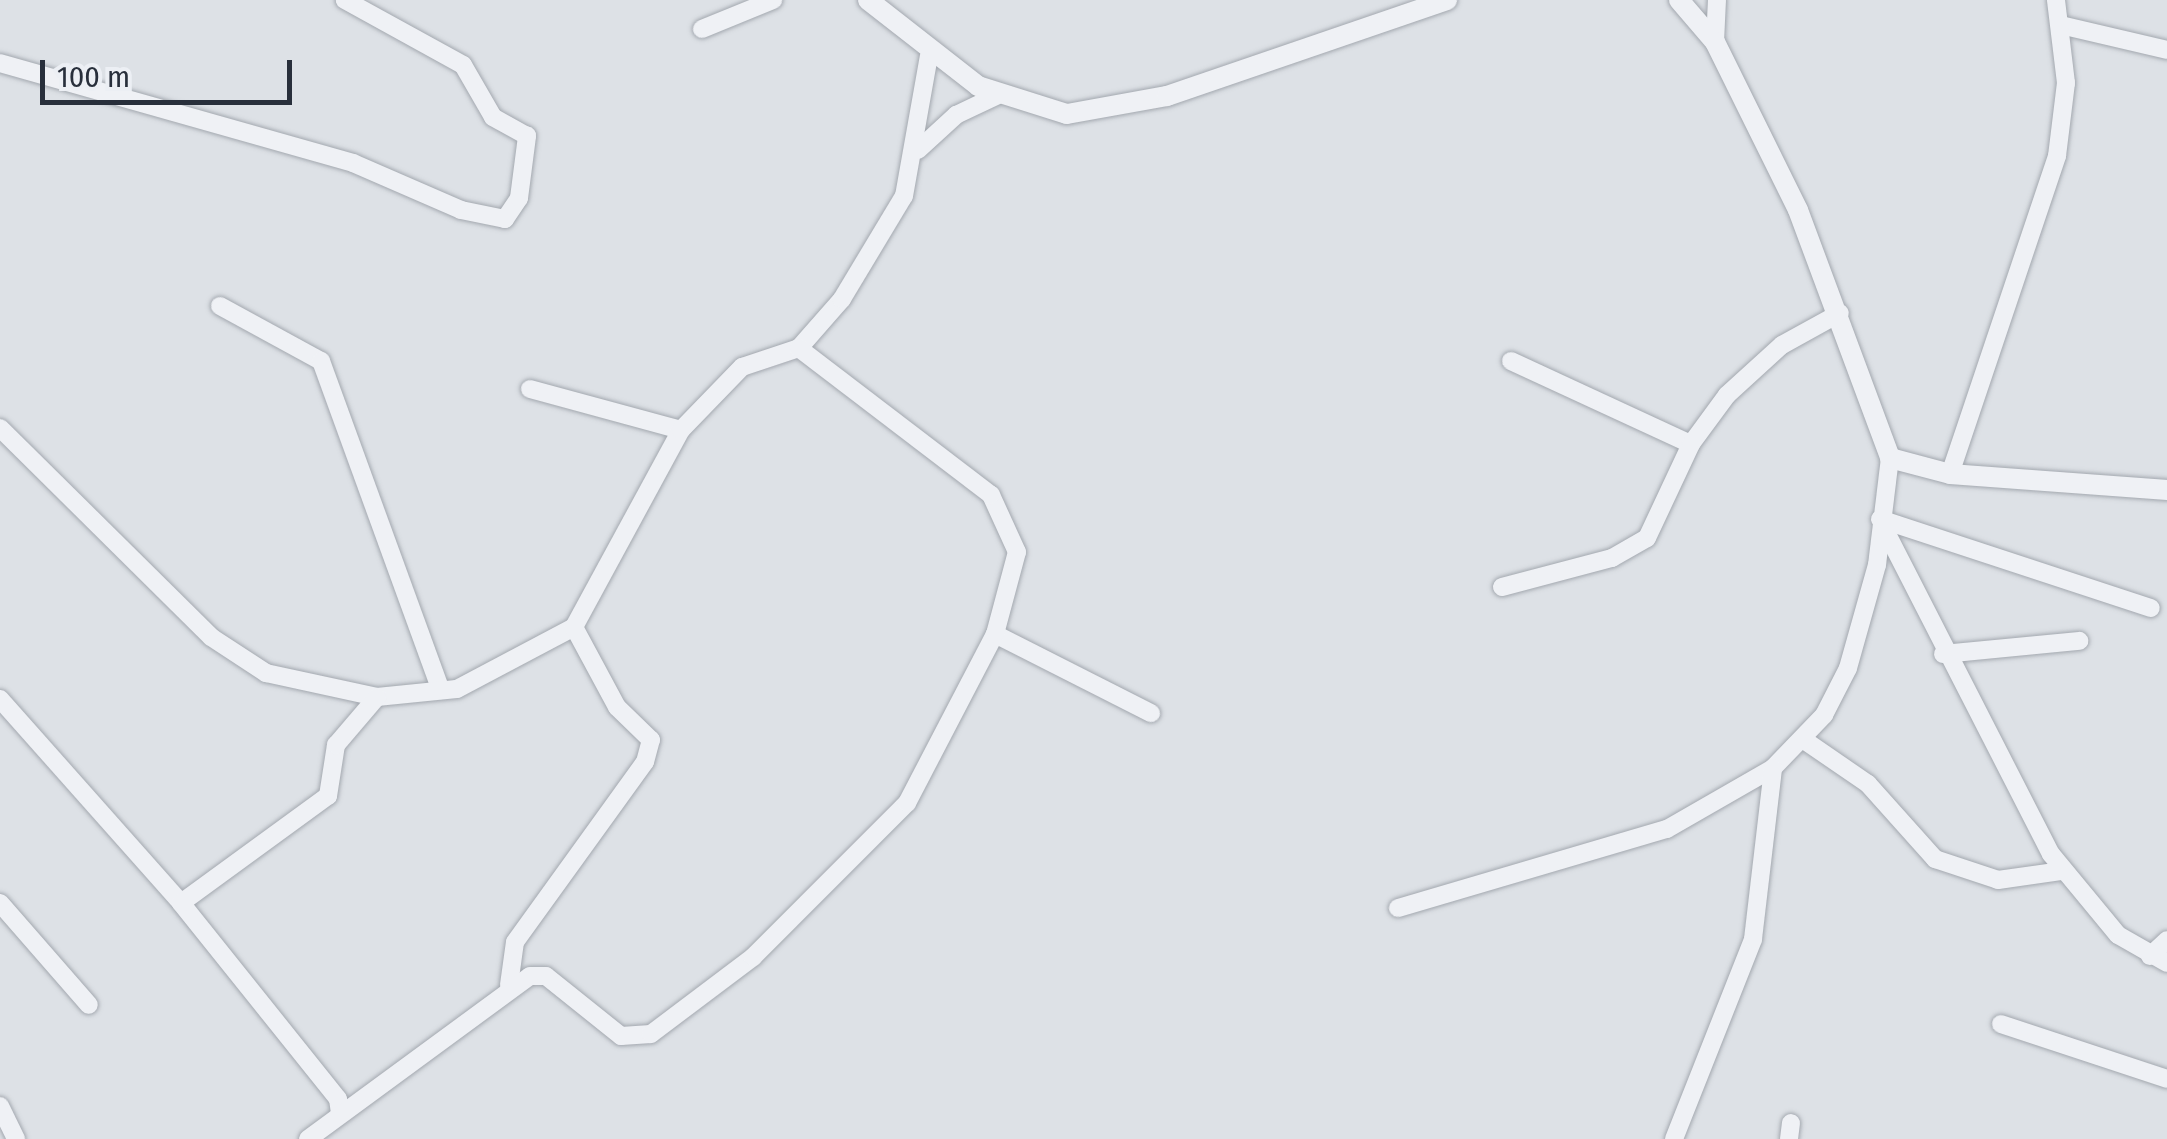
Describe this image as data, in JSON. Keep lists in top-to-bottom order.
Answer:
{
  "scale_bar": "100 m"
}
